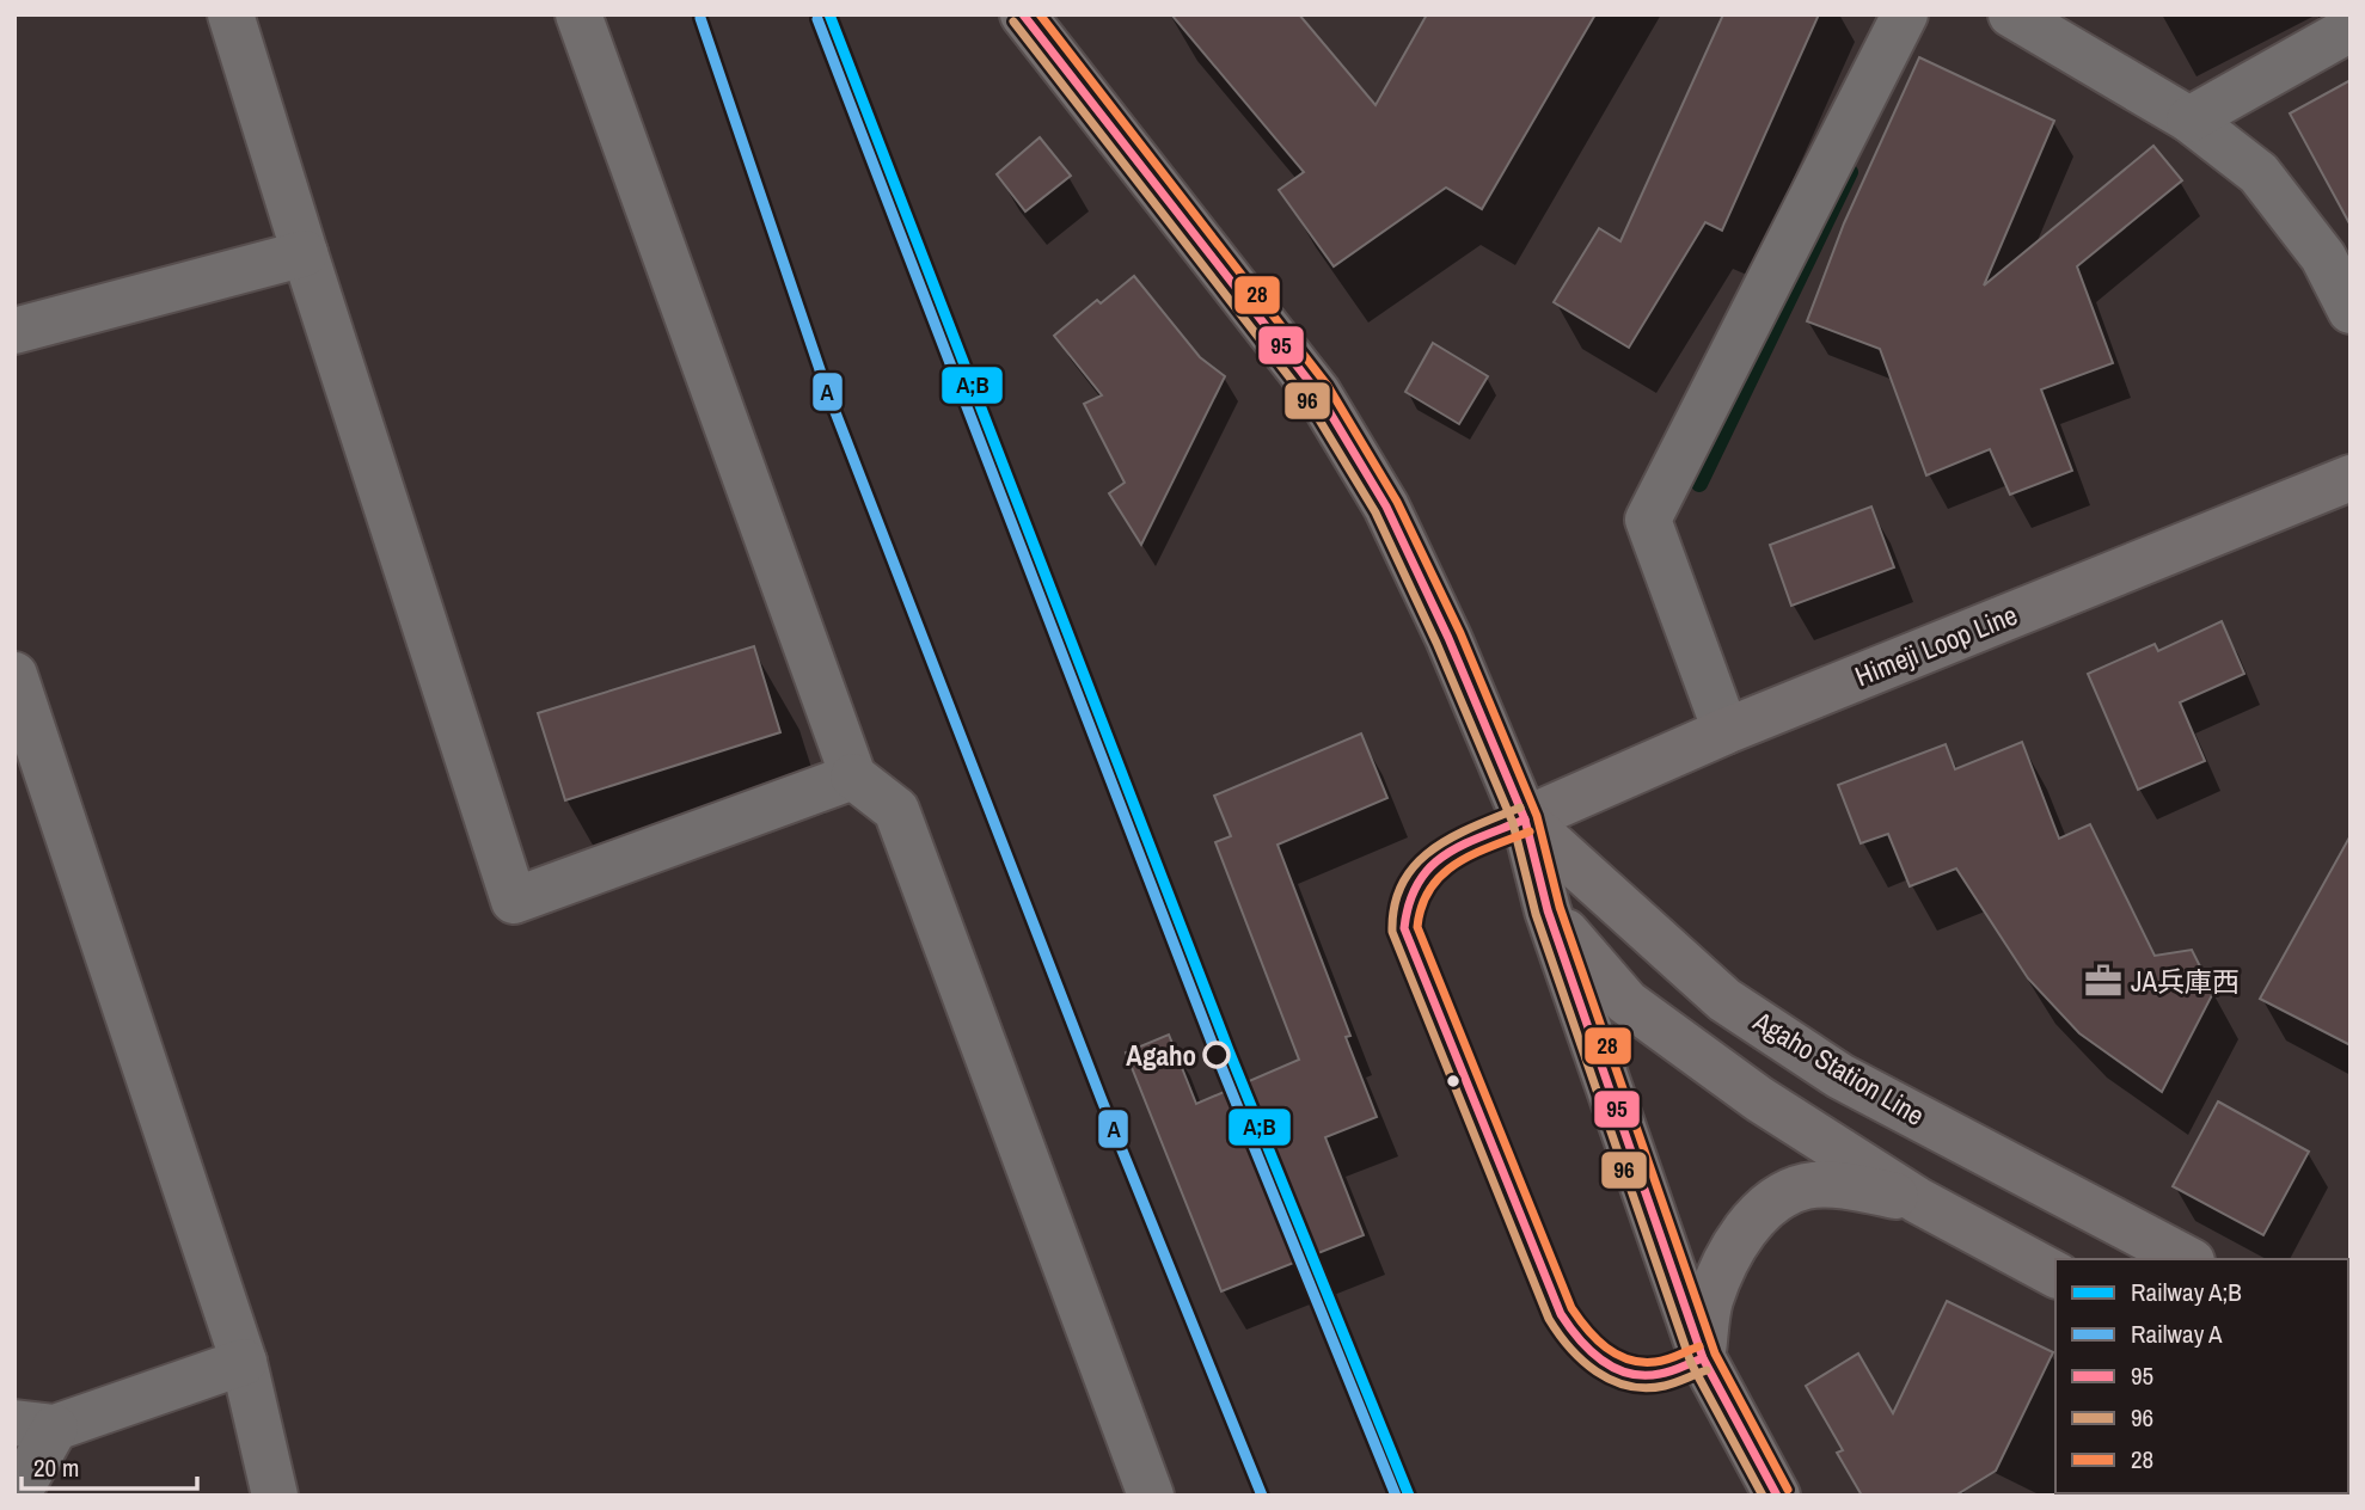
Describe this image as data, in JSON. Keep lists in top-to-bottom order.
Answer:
{
  "streets": {
    "main road": ["Himeji Loop Line", "Agaho Station Line"]
  },
  "crossings": [
    ["Himeji Loop Line", "Agaho Station Line"]
  ],
  "places": {
    "office": ["JA兵庫西"],
    "other": ["Agaho"]
  },
  "lines": [
    "rail line A;B",
    "transit line 95",
    "transit line 28",
    "rail line A",
    "transit line 96"
  ],
  "legend": [
    "Railway A;B",
    "Railway A",
    "95",
    "96",
    "28"
  ],
  "scale_bar": "20 m"
}
